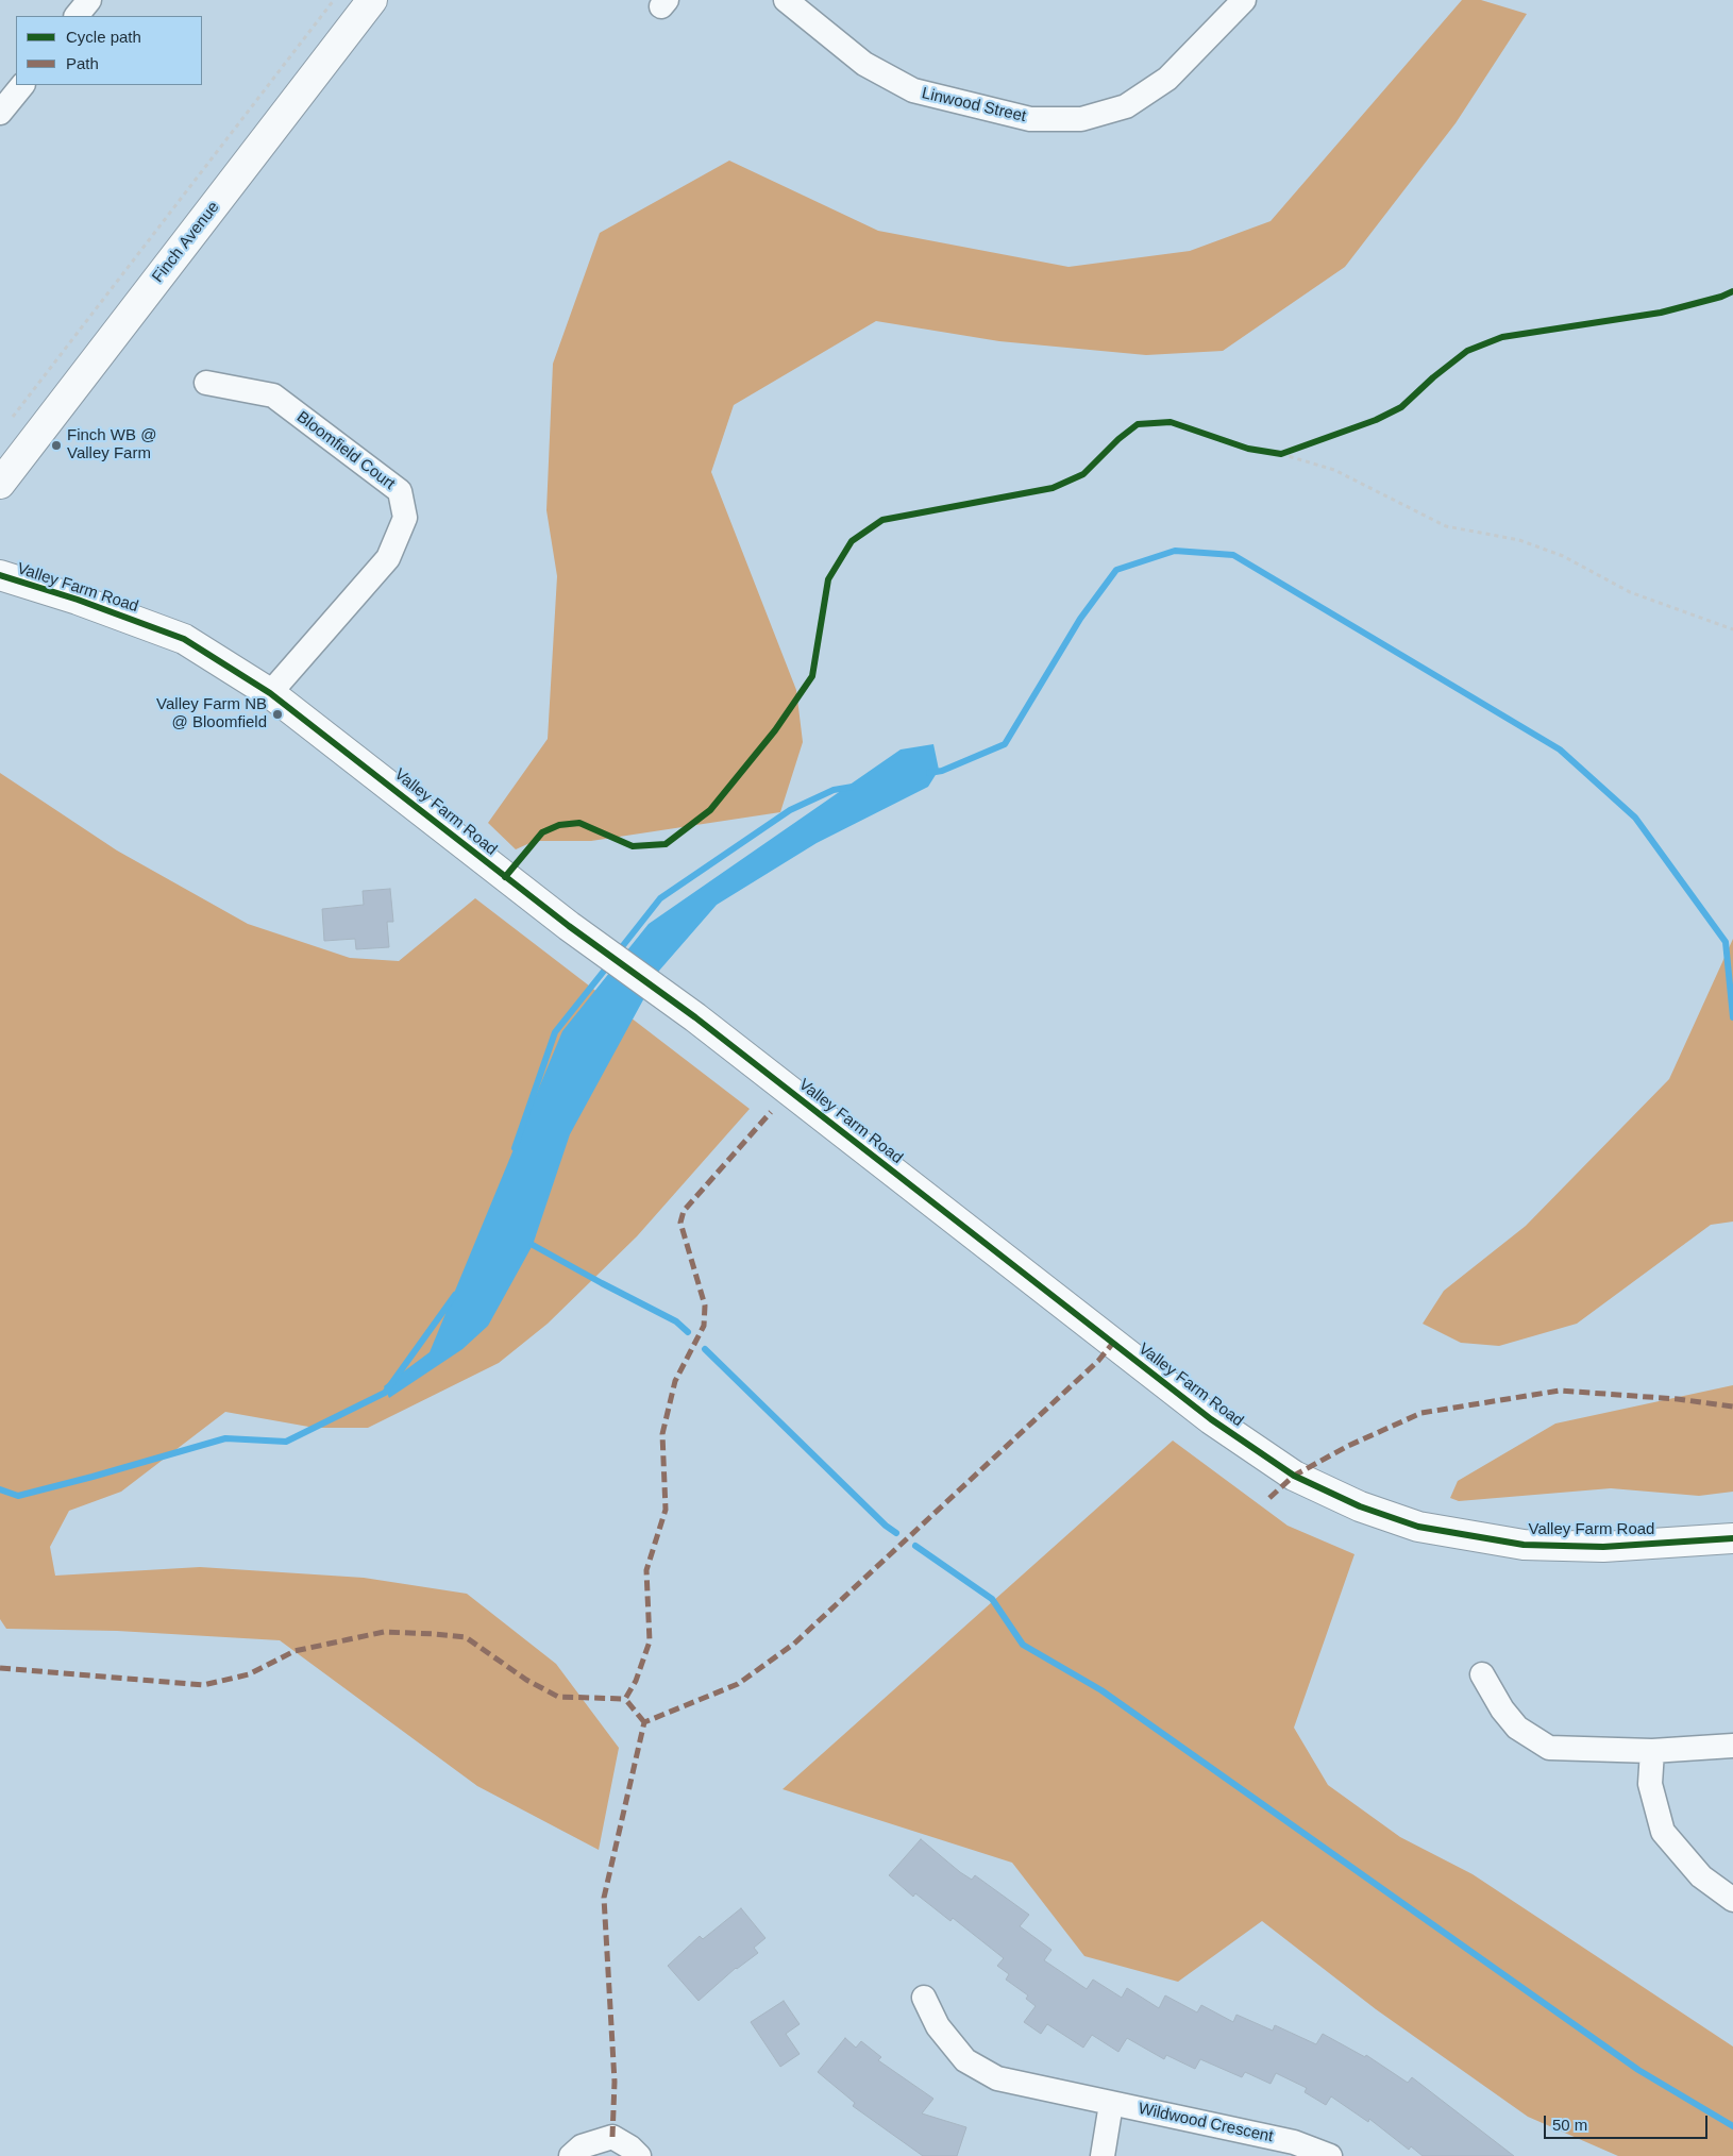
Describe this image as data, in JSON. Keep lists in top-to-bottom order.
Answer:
{
  "streets": {
    "street": [
      "Linwood Street",
      "Finch Avenue",
      "Bloomfield Court",
      "Valley Farm Road",
      "Wildwood Crescent"
    ]
  },
  "crossings": [
    ["Bloomfield Court", "Valley Farm Road"]
  ],
  "places": ["Finch WB @ Valley Farm", "Valley Farm NB @ Bloomfield"],
  "legend": ["Cycle path", "Path"],
  "scale_bar": "50 m"
}
